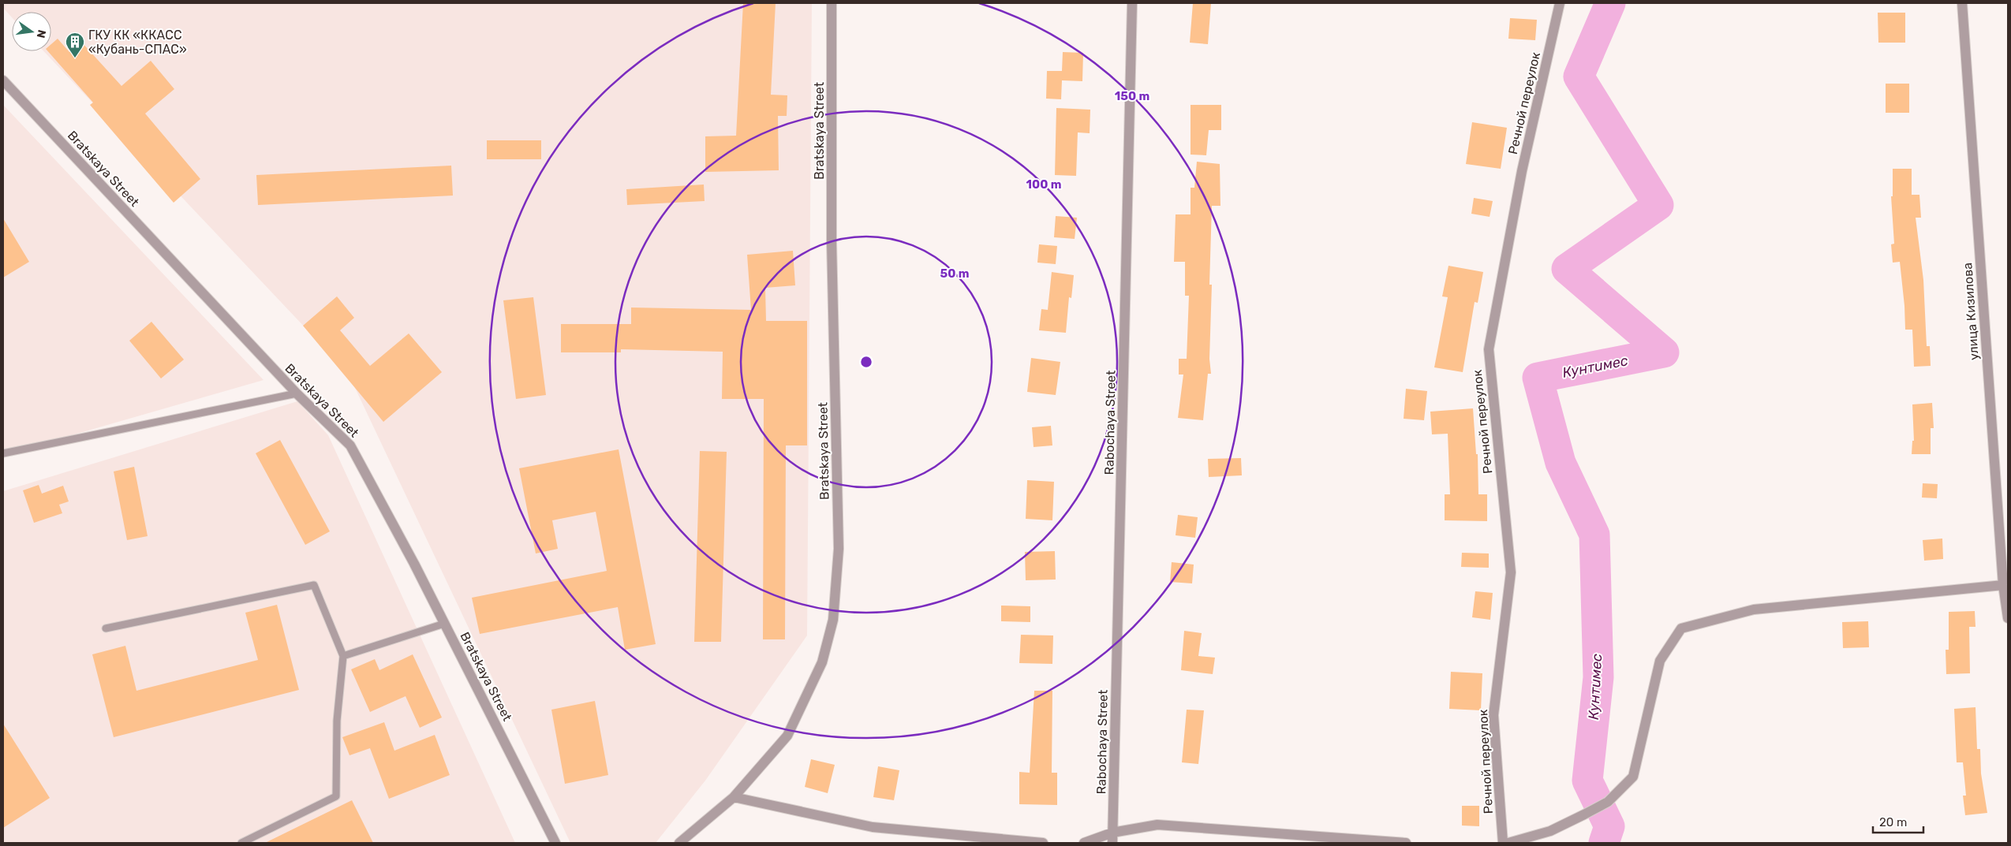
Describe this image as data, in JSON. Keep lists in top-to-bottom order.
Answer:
{
  "streets": {
    "street": [
      "Речной переулок",
      "Bratskaya Street",
      "улица Кизилова",
      "Rabochaya Street"
    ]
  },
  "water": ["Кунтимес"],
  "places": {
    "building": ["ГКУ КК «ККАСС «Кубань-СПАС»"]
  },
  "scale_bar": "20 m",
  "north": "right",
  "rings": ["150 m", "100 m", "50 m"]
}
